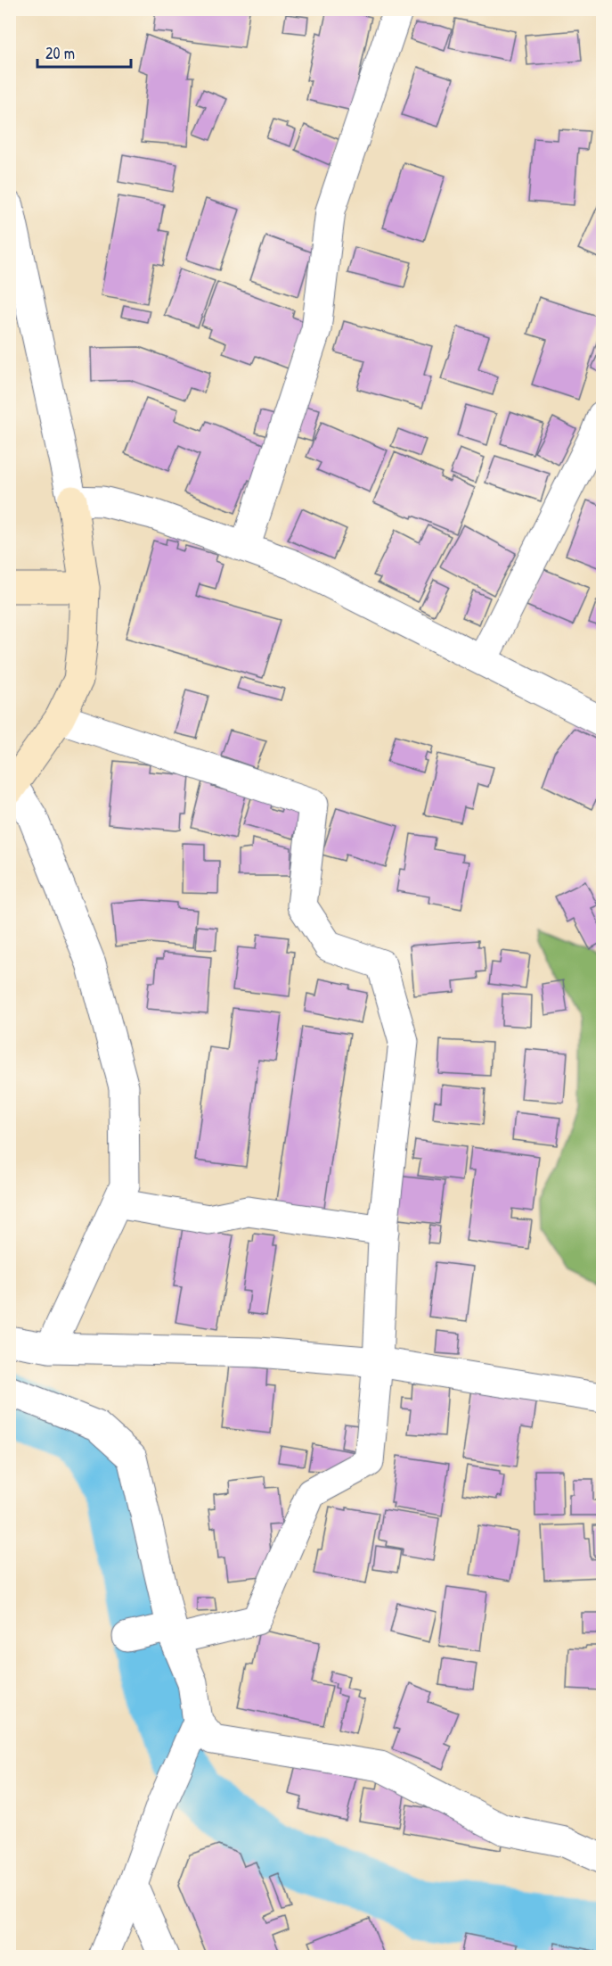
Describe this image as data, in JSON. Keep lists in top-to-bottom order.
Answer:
{
  "scale_bar": "20 m"
}
